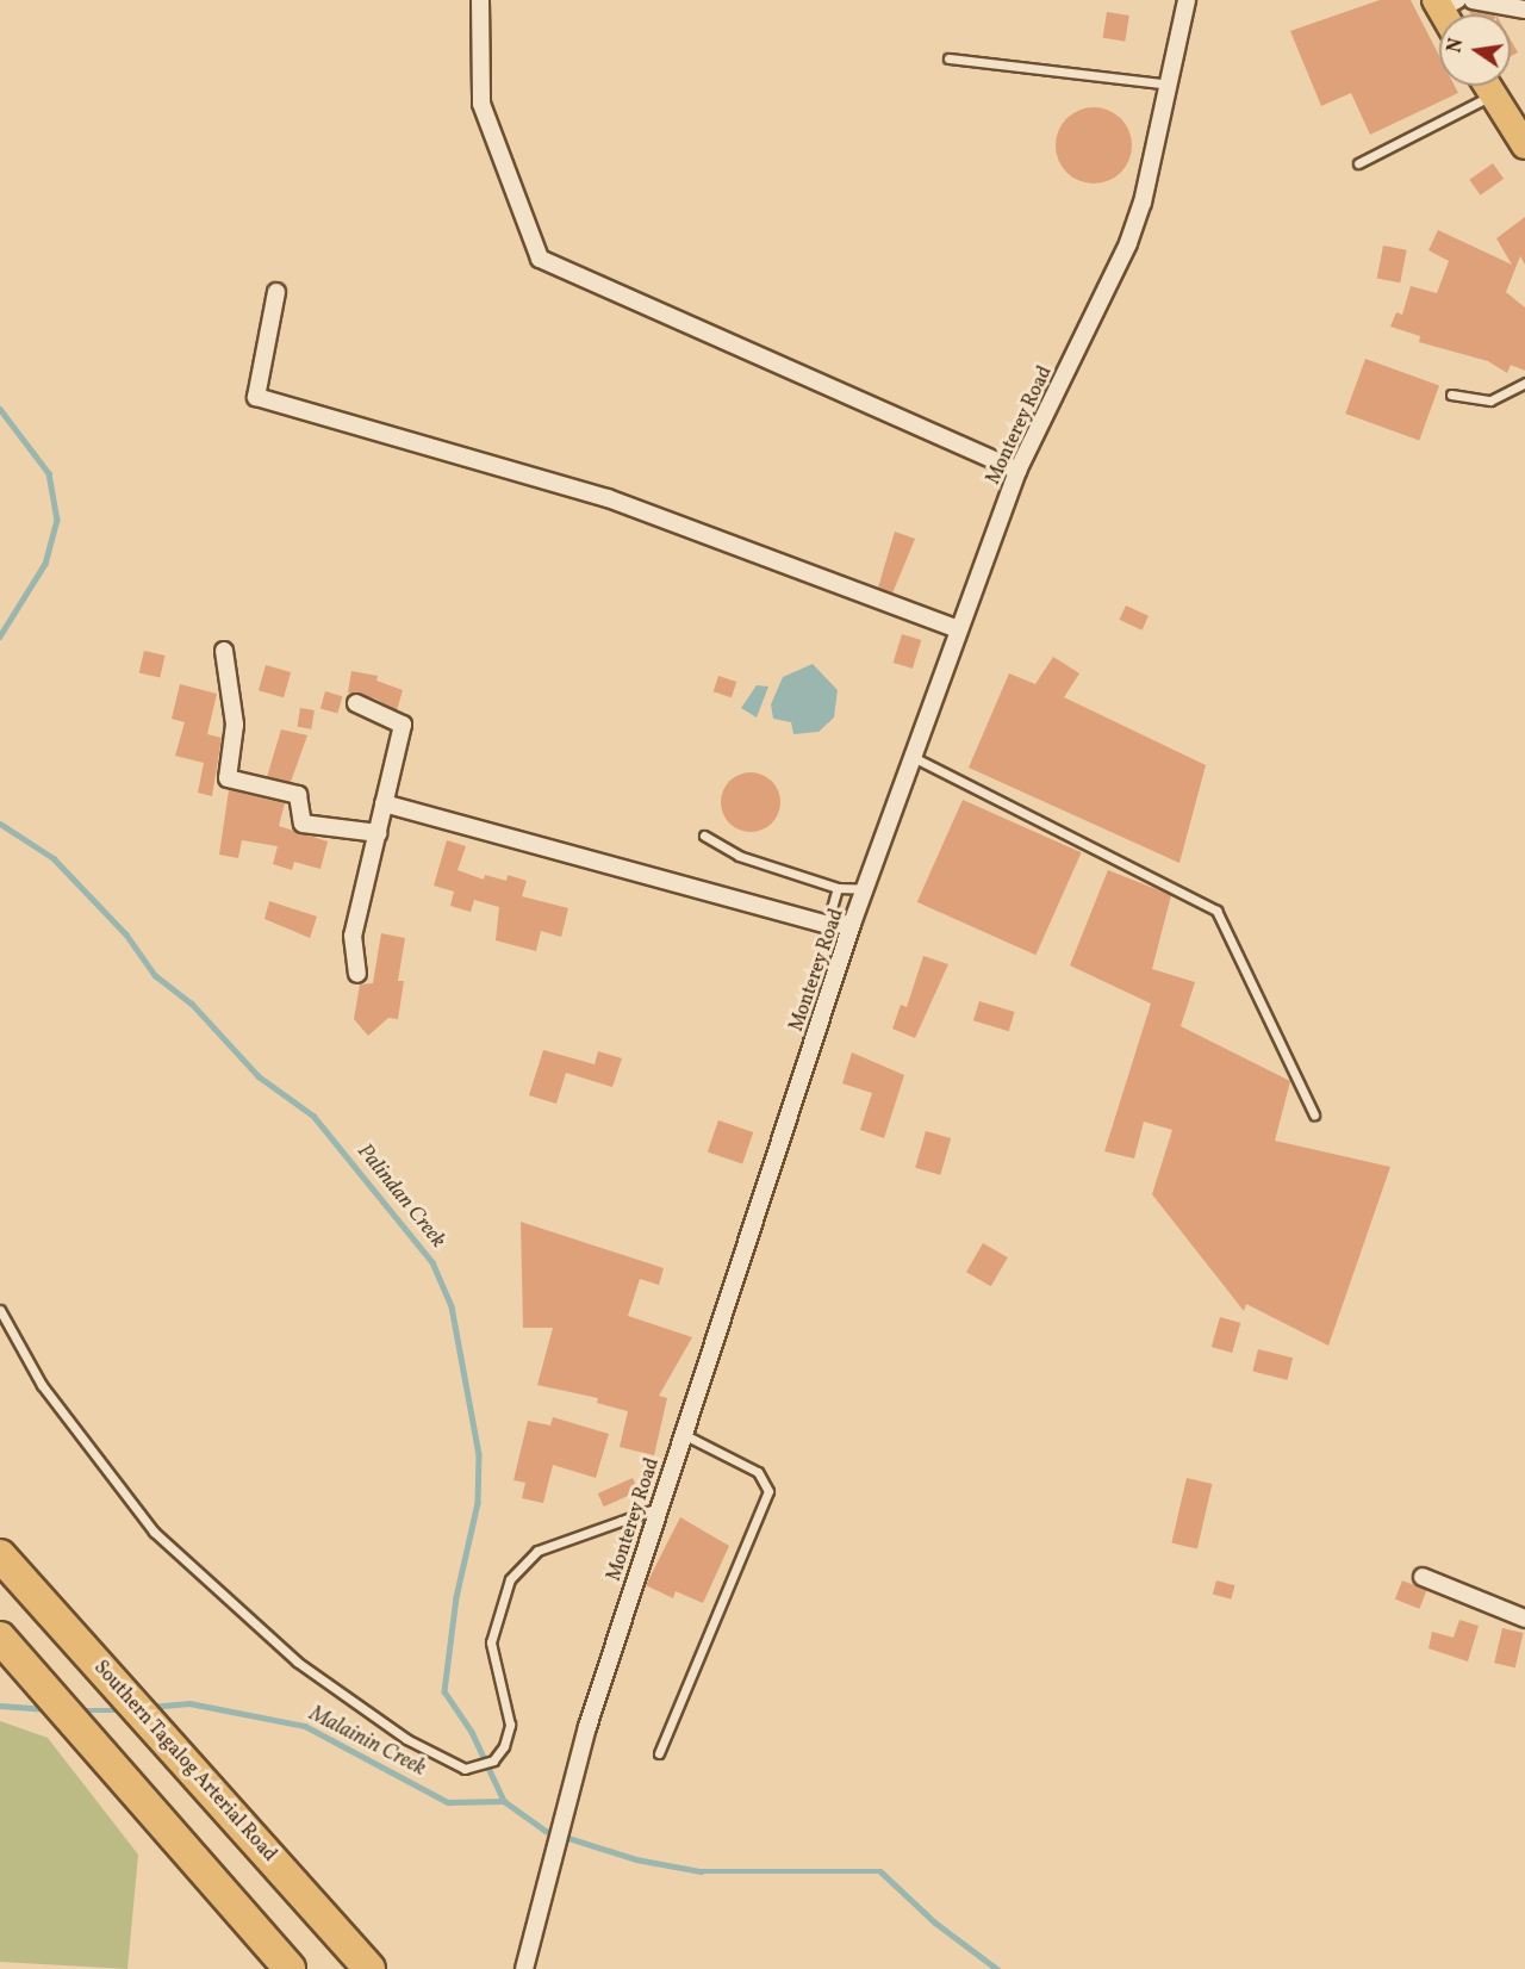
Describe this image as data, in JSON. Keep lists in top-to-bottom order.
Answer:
{
  "streets": {
    "highway": ["Southern Tagalog Arterial Road"],
    "street": ["Monterey Road"]
  },
  "water": ["Palindan Creek", "Malainin Creek"],
  "north": "left"
}
